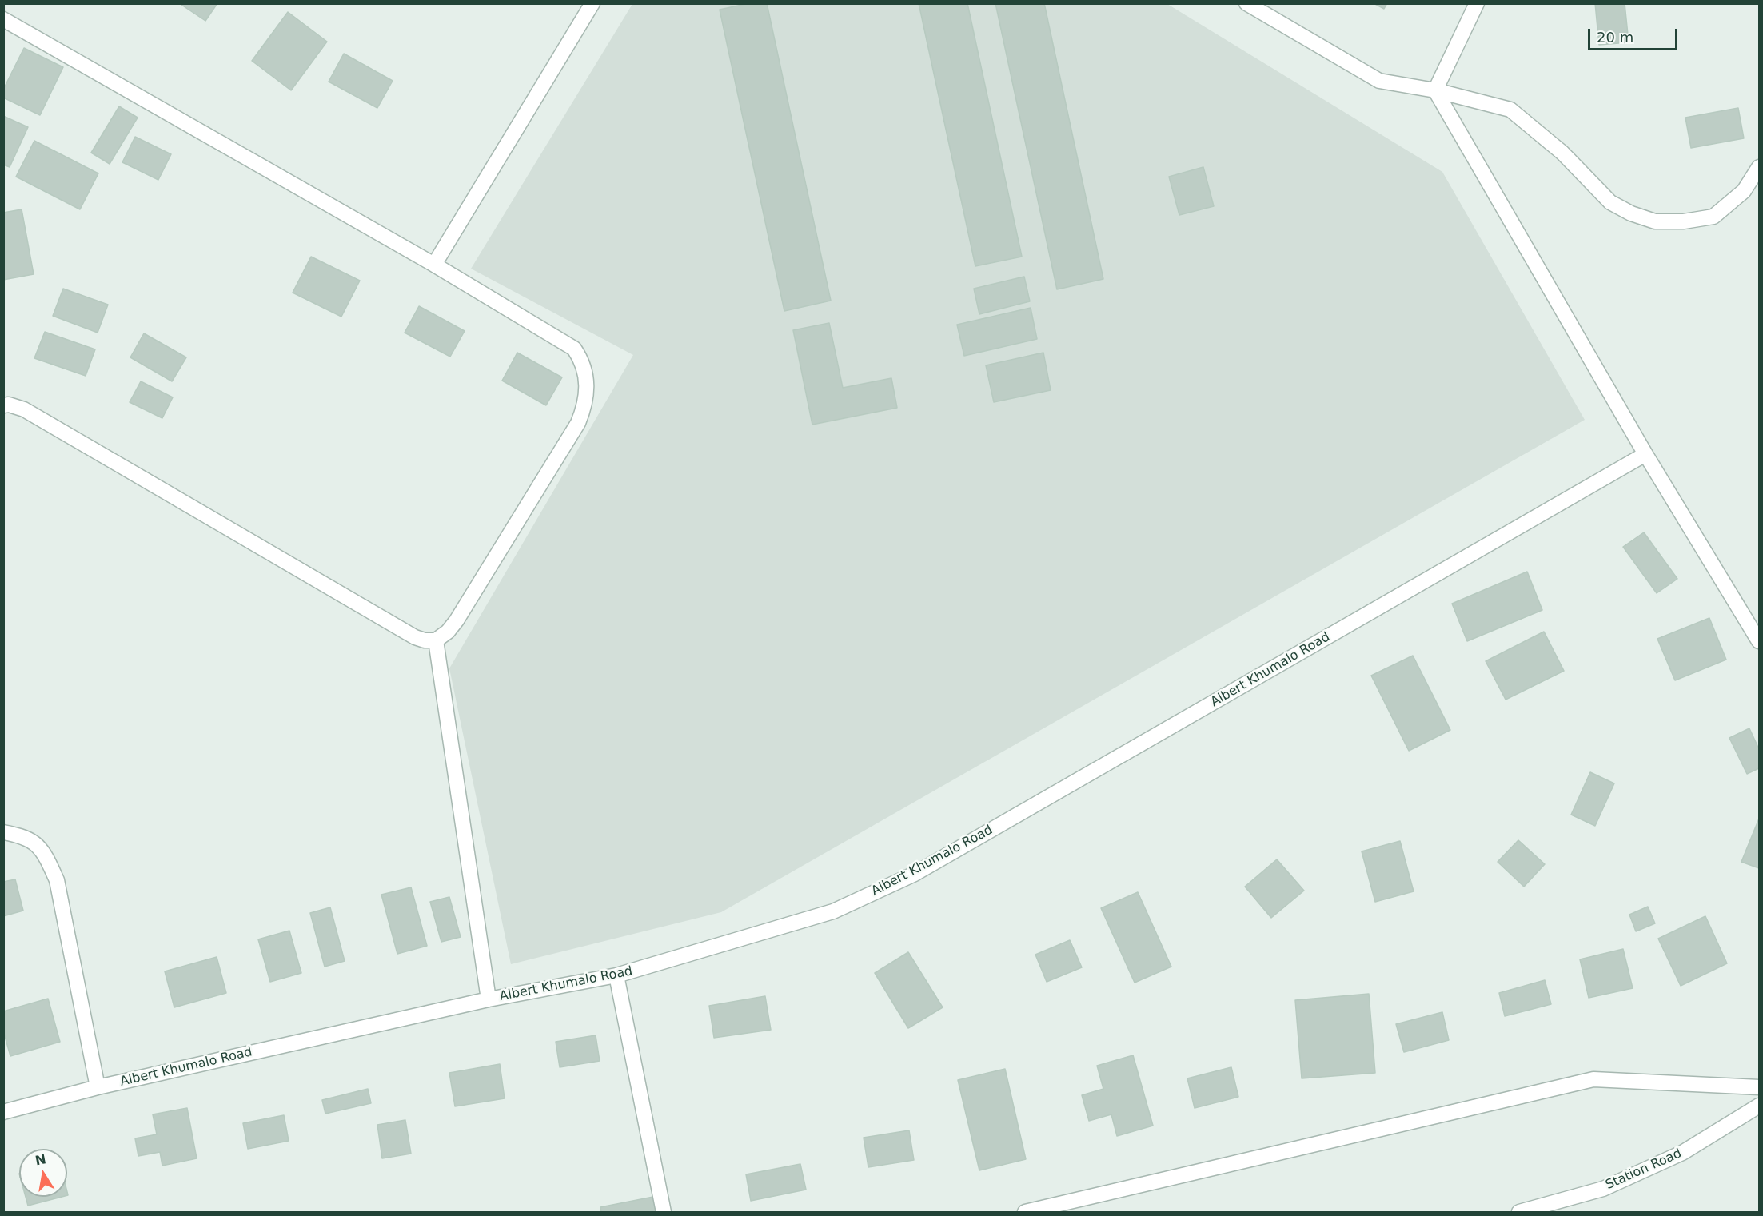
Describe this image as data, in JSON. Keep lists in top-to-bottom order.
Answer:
{
  "streets": {
    "street": ["Albert Khumalo Road", "Station Road"]
  },
  "scale_bar": "20 m",
  "north": "top"
}
